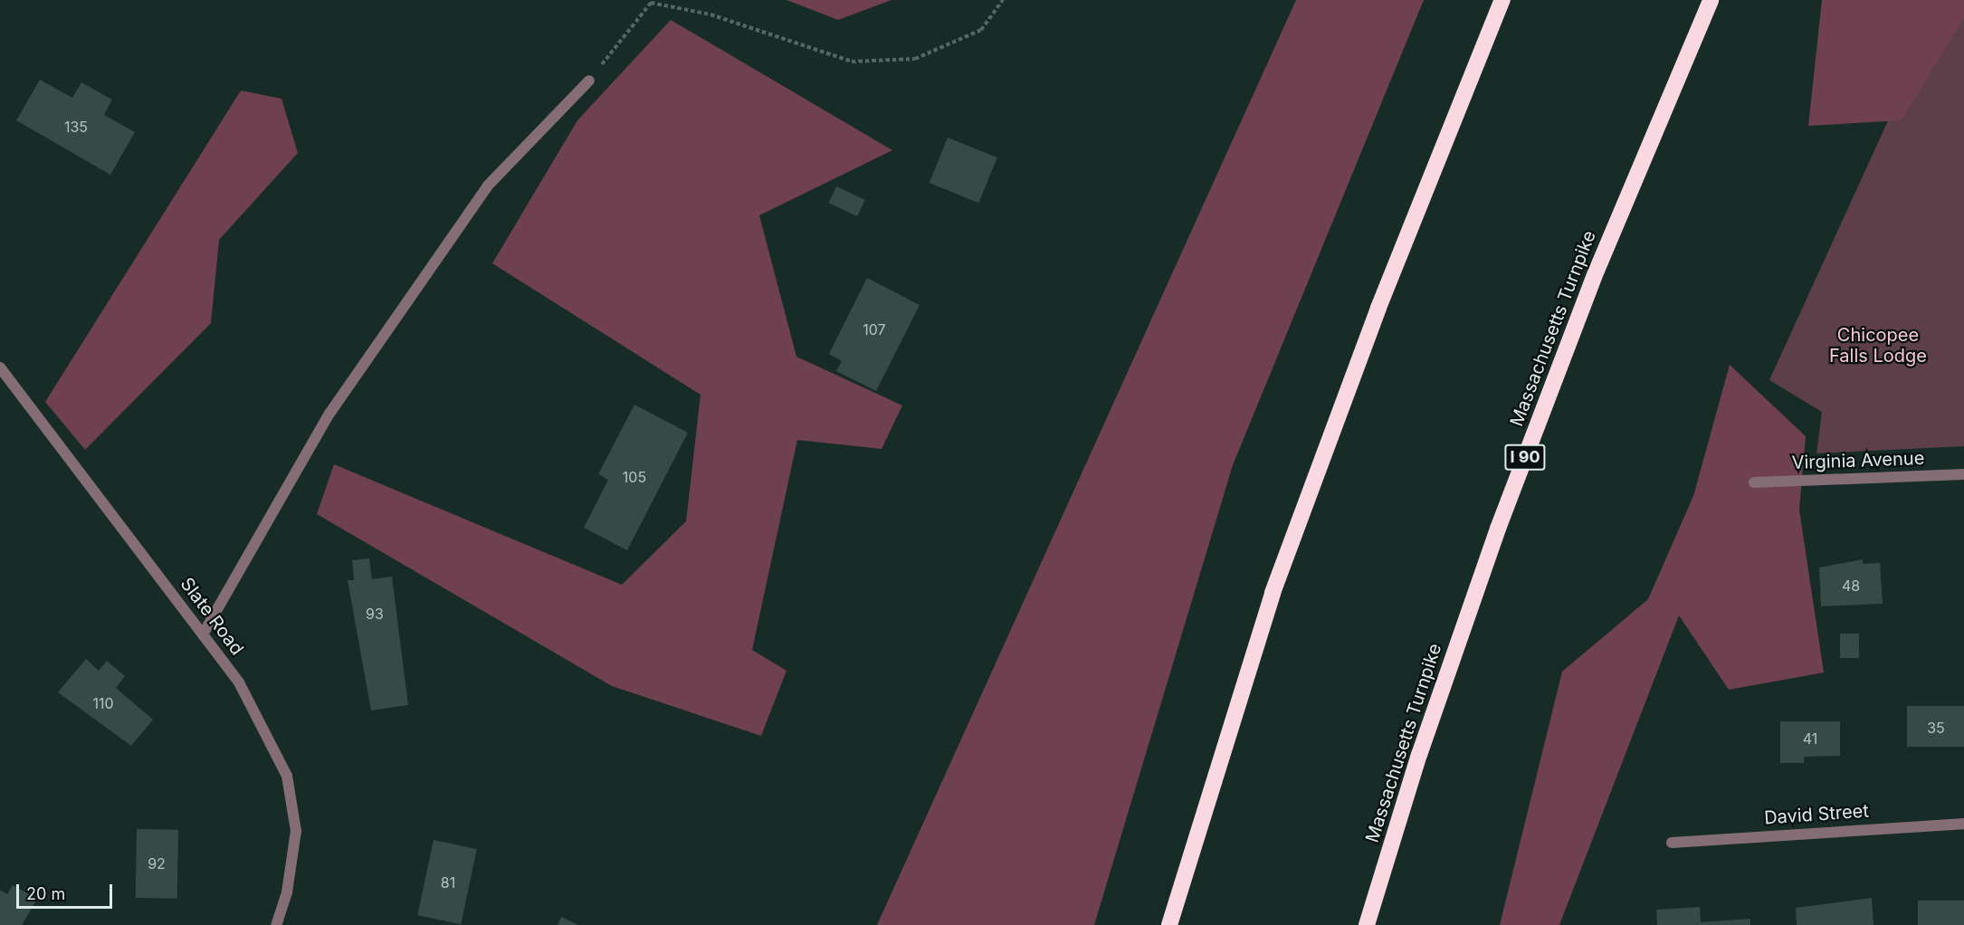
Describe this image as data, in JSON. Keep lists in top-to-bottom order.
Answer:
{
  "streets": {
    "highway": ["Massachusetts Turnpike", "I 90"],
    "street": ["Virginia Avenue", "Slate Road", "David Street"]
  },
  "parks": ["Chicopee Falls Lodge"],
  "house_numbers": [
    "135",
    "107",
    "105",
    "48",
    "93",
    "110",
    "35",
    "41",
    "92",
    "81"
  ],
  "scale_bar": "20 m"
}
